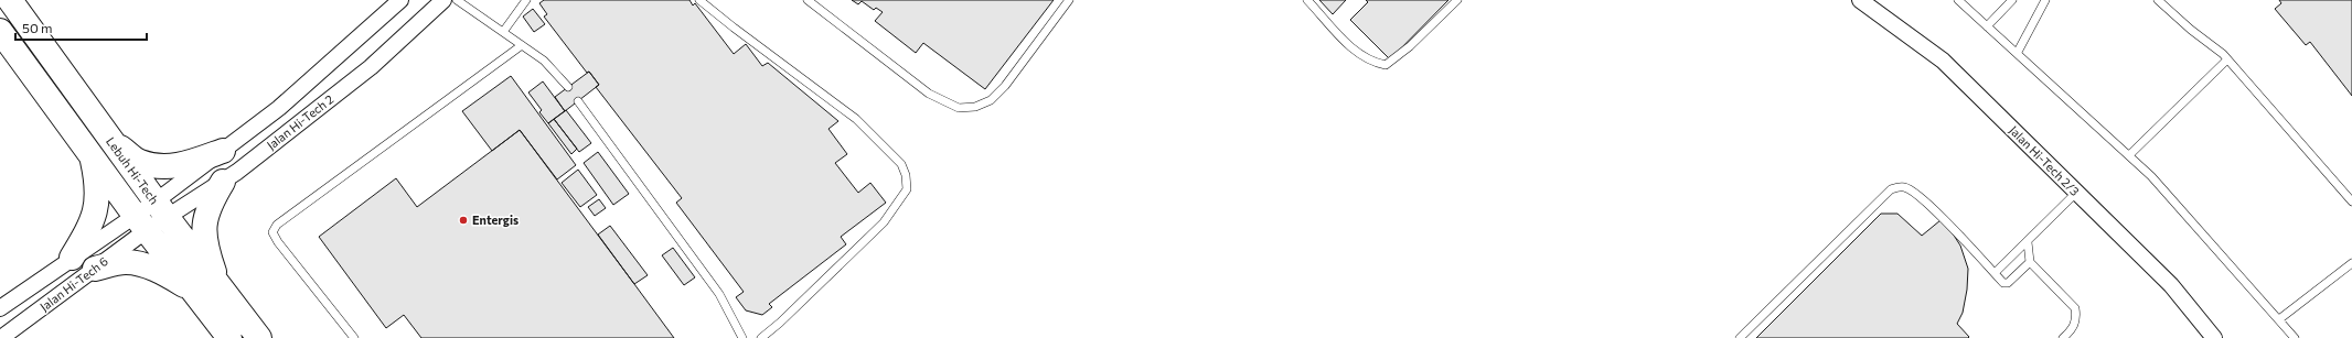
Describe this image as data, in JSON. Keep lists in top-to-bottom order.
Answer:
{
  "streets": {
    "main road": ["Lebuh Hi-Tech"],
    "street": ["Jalan Hi-Tech 2", "Jalan Hi-Tech 2/3", "Jalan Hi-Tech 6"]
  },
  "crossings": [
    ["Jalan Hi-Tech 2", "Lebuh Hi-Tech"],
    ["Jalan Hi-Tech 2", "Jalan Hi-Tech 6"],
    ["Lebuh Hi-Tech", "Jalan Hi-Tech 6"]
  ],
  "places": ["Entergis"],
  "scale_bar": "50 m"
}
